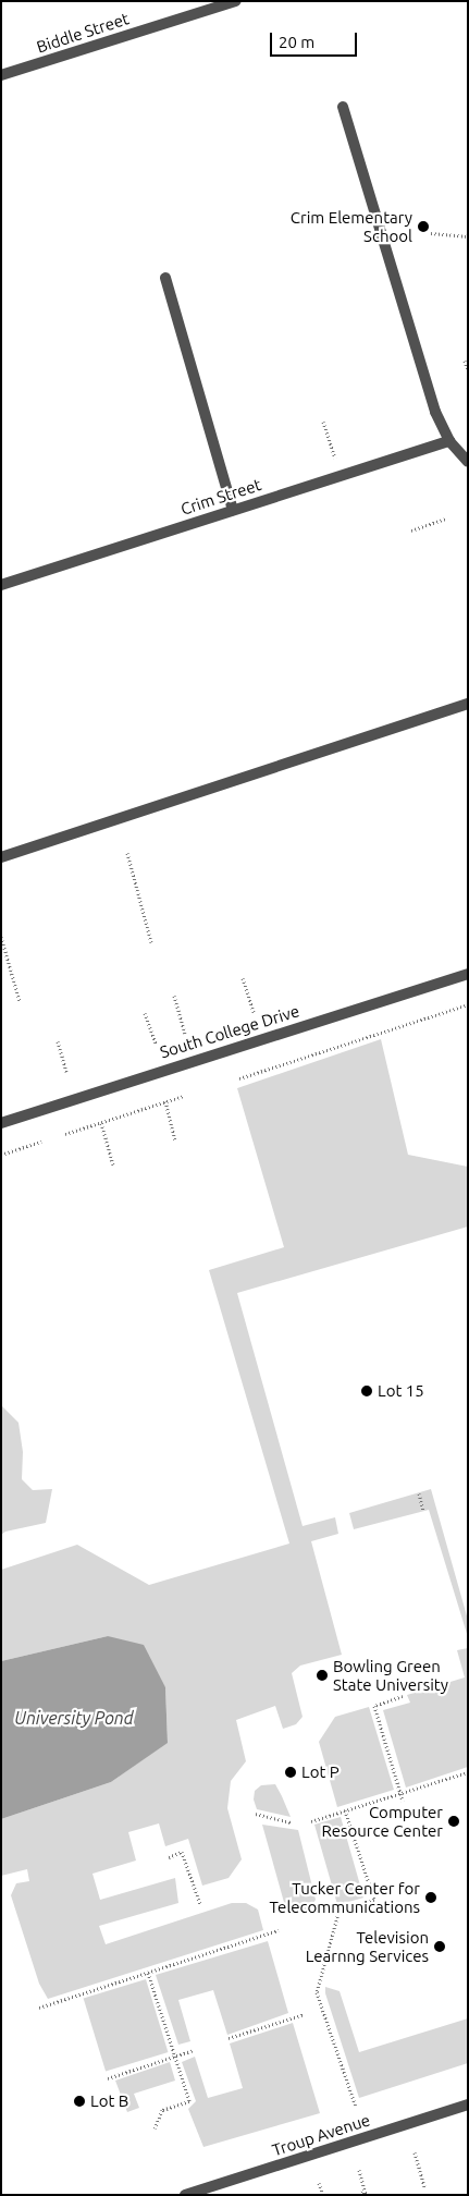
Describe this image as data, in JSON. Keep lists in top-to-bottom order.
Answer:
{
  "streets": {
    "street": [
      "Biddle Street",
      "Crim Street",
      "South College Drive",
      "Troup Avenue"
    ]
  },
  "water": ["University Pond"],
  "places": [
    "Crim Elementary School",
    "Lot 15",
    "Bowling Green State University",
    "Lot P",
    "Computer Resource Center",
    "Tucker Center for Telecommunications",
    "Television Learnng Services",
    "Lot B"
  ],
  "scale_bar": "20 m"
}
